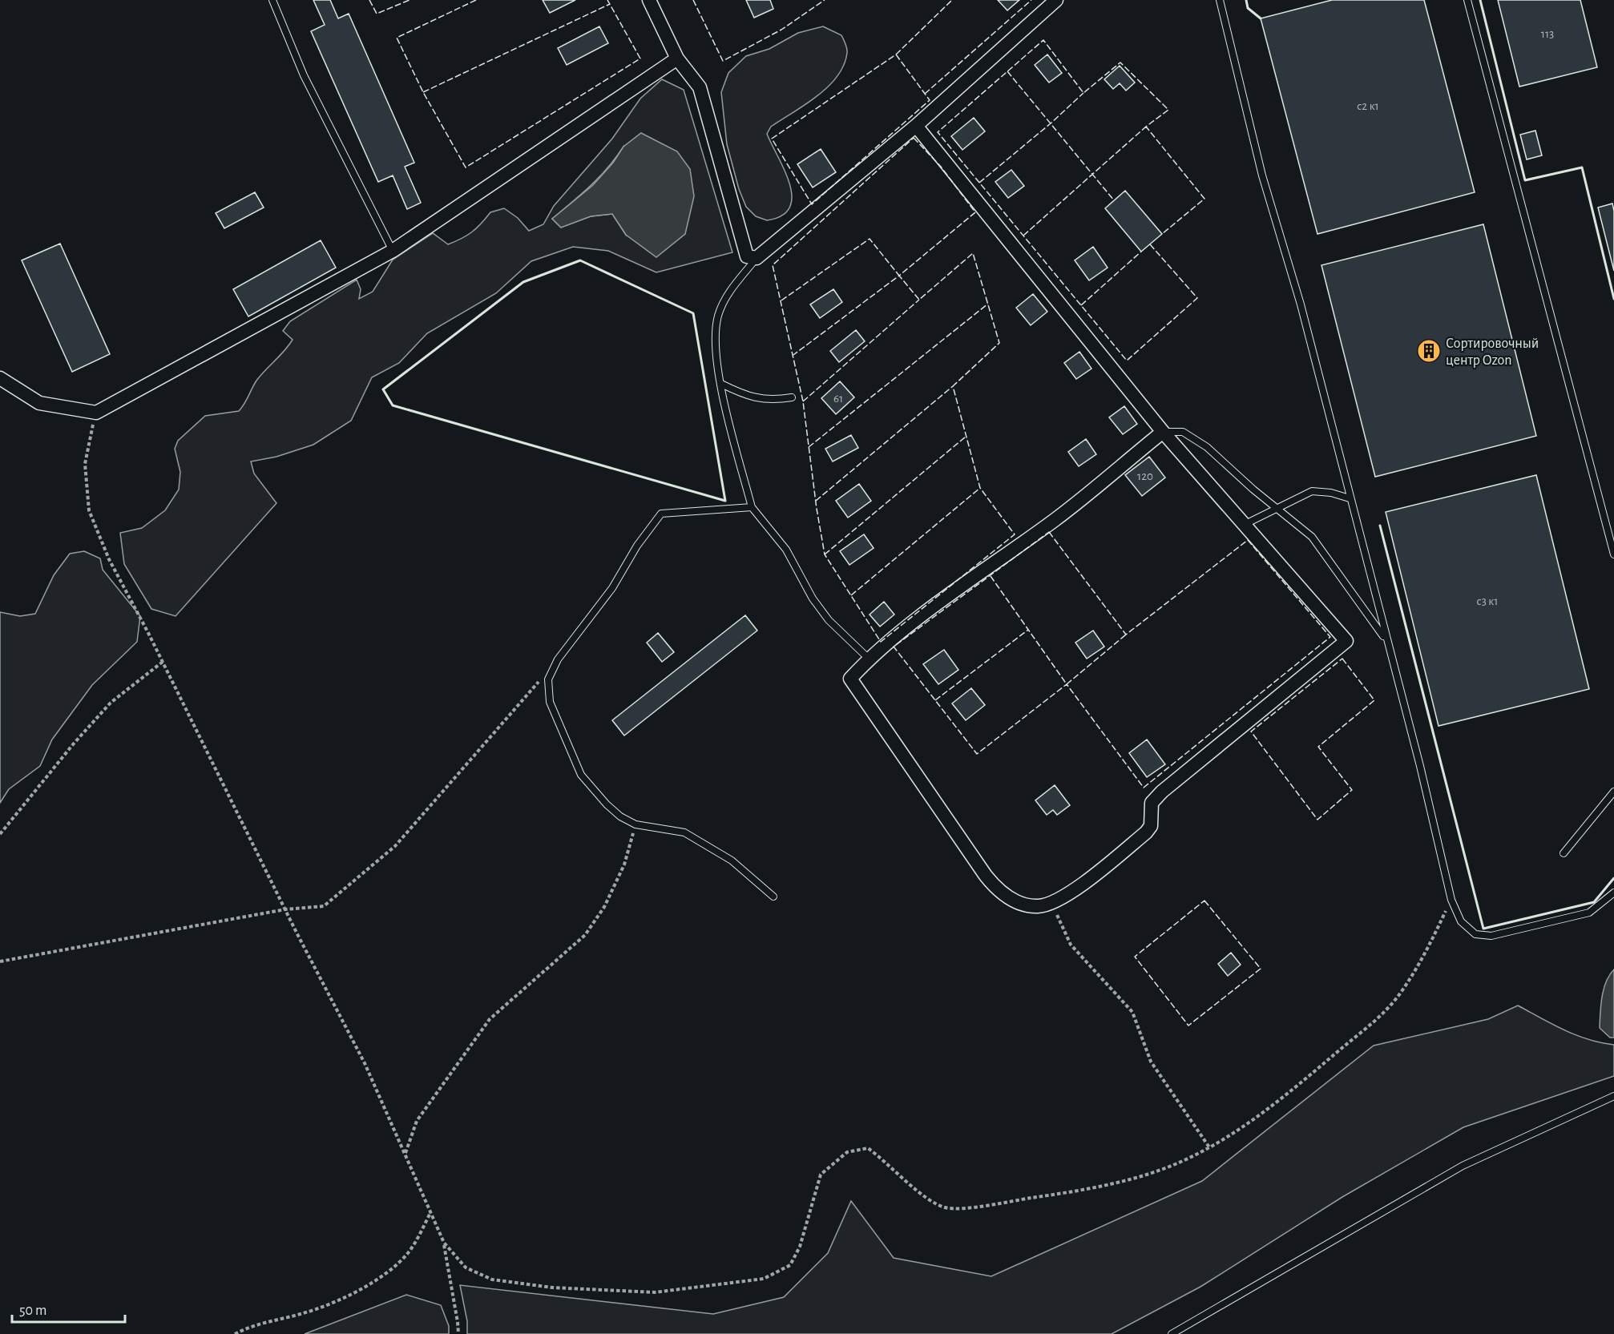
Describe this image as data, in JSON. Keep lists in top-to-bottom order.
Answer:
{
  "places": {
    "building": ["Сортировочный центр Ozon"]
  },
  "house_numbers": [
    "113",
    "с2 к1",
    "61",
    "120",
    "с3 к1"
  ],
  "scale_bar": "50 m"
}
